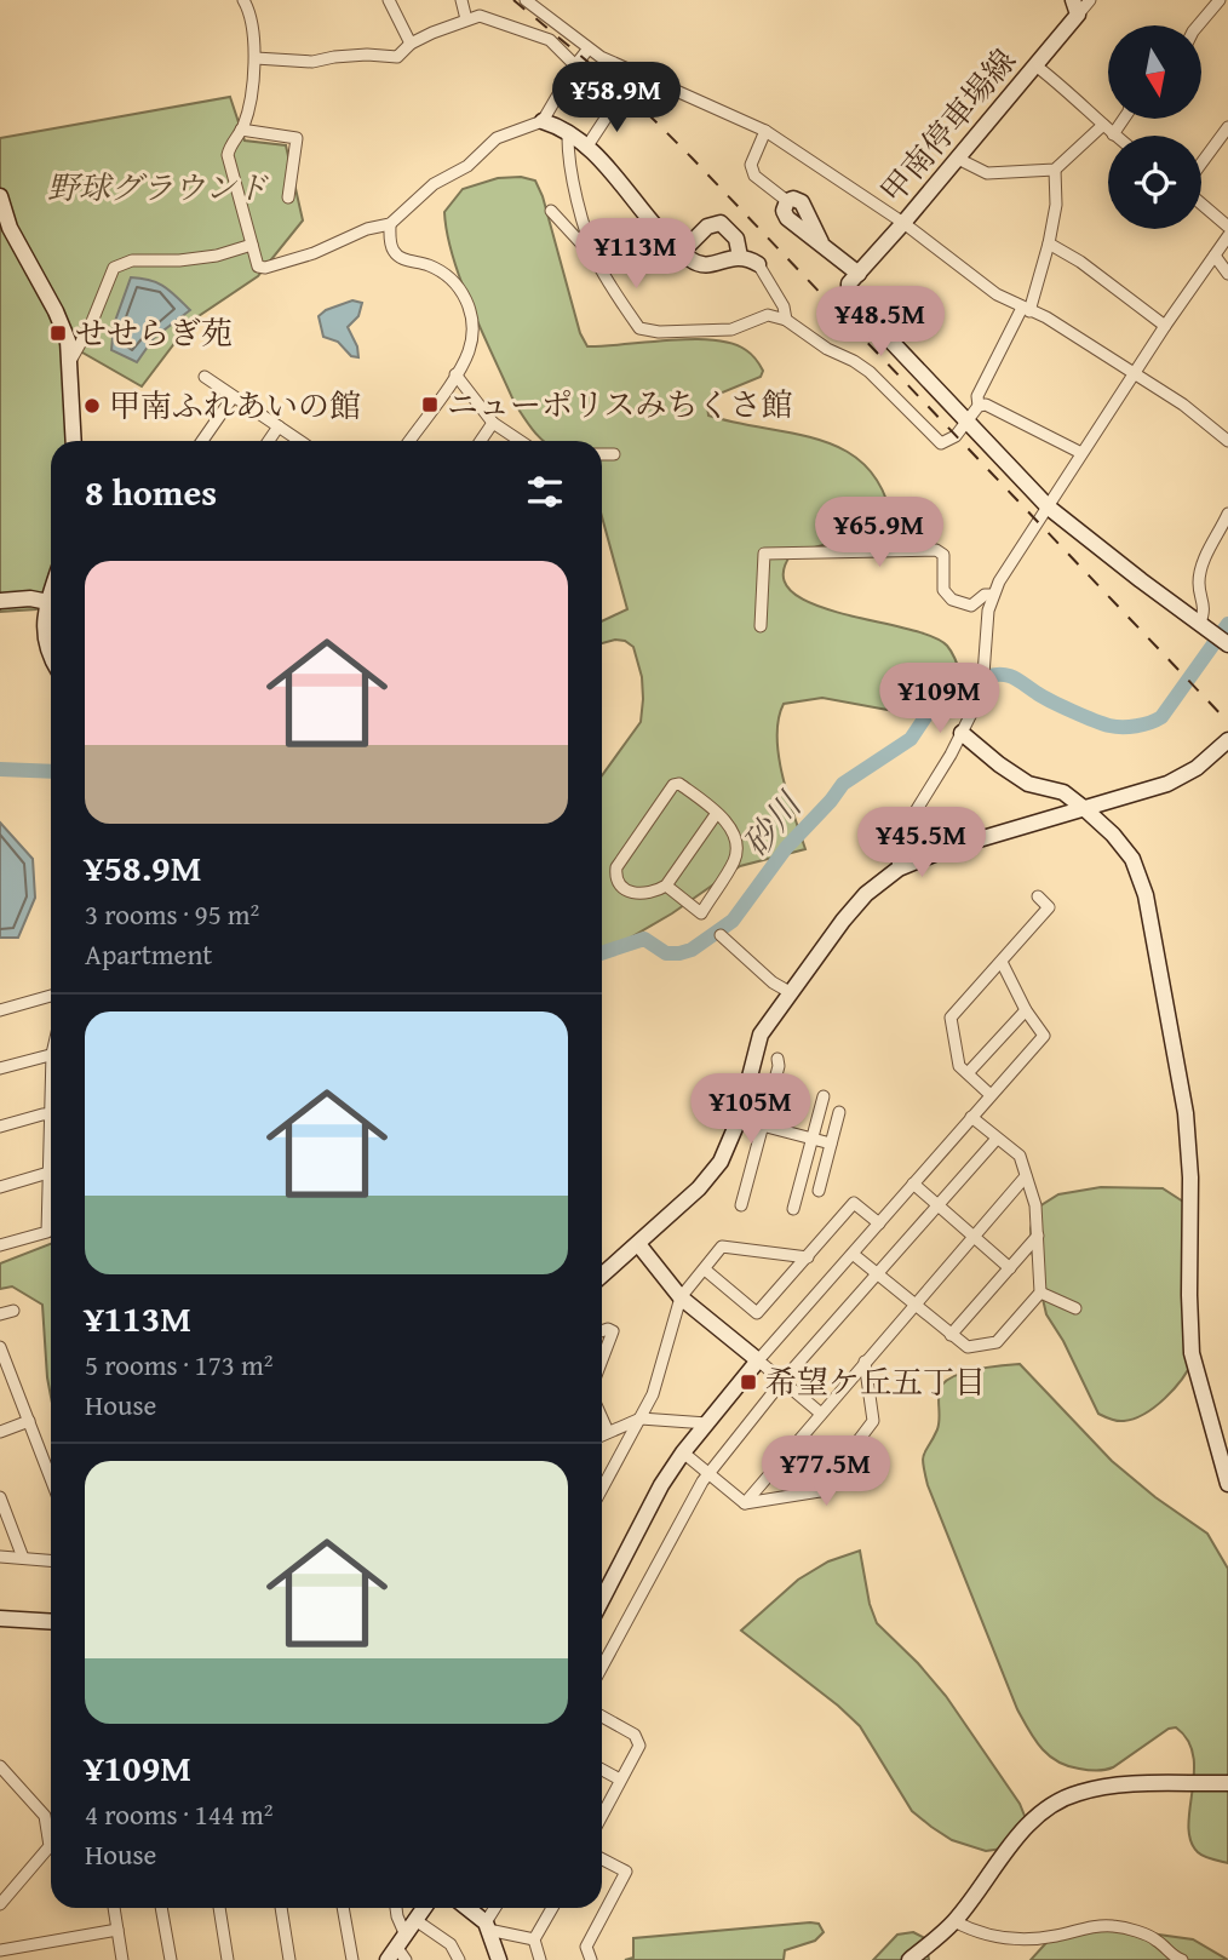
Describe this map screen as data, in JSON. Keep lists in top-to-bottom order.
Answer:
{
  "streets": {
    "street": ["甲南停車場線"]
  },
  "water": ["砂川"],
  "parks": ["野球グラウンド"],
  "places": {
    "transit": ["せせらぎ苑", "ニューポリスみちくさ館", "希望ケ丘五丁目"],
    "other": ["甲南ふれあいの館"]
  },
  "north": "bottom",
  "page": {
    "price": [
      "¥58.9M",
      "¥113M",
      "¥48.5M",
      "¥65.9M",
      "¥109M",
      "¥45.5M",
      "¥105M",
      "¥77.5M"
    ],
    "heading": "8 homes",
    "list": [
      {
        "name": "¥58.9M",
        "note": "3 rooms · 95 m² · Apartment"
      },
      {
        "name": "¥113M",
        "note": "5 rooms · 173 m² · House"
      },
      {
        "name": "¥109M",
        "note": "4 rooms · 144 m² · House"
      }
    ]
  }
}
